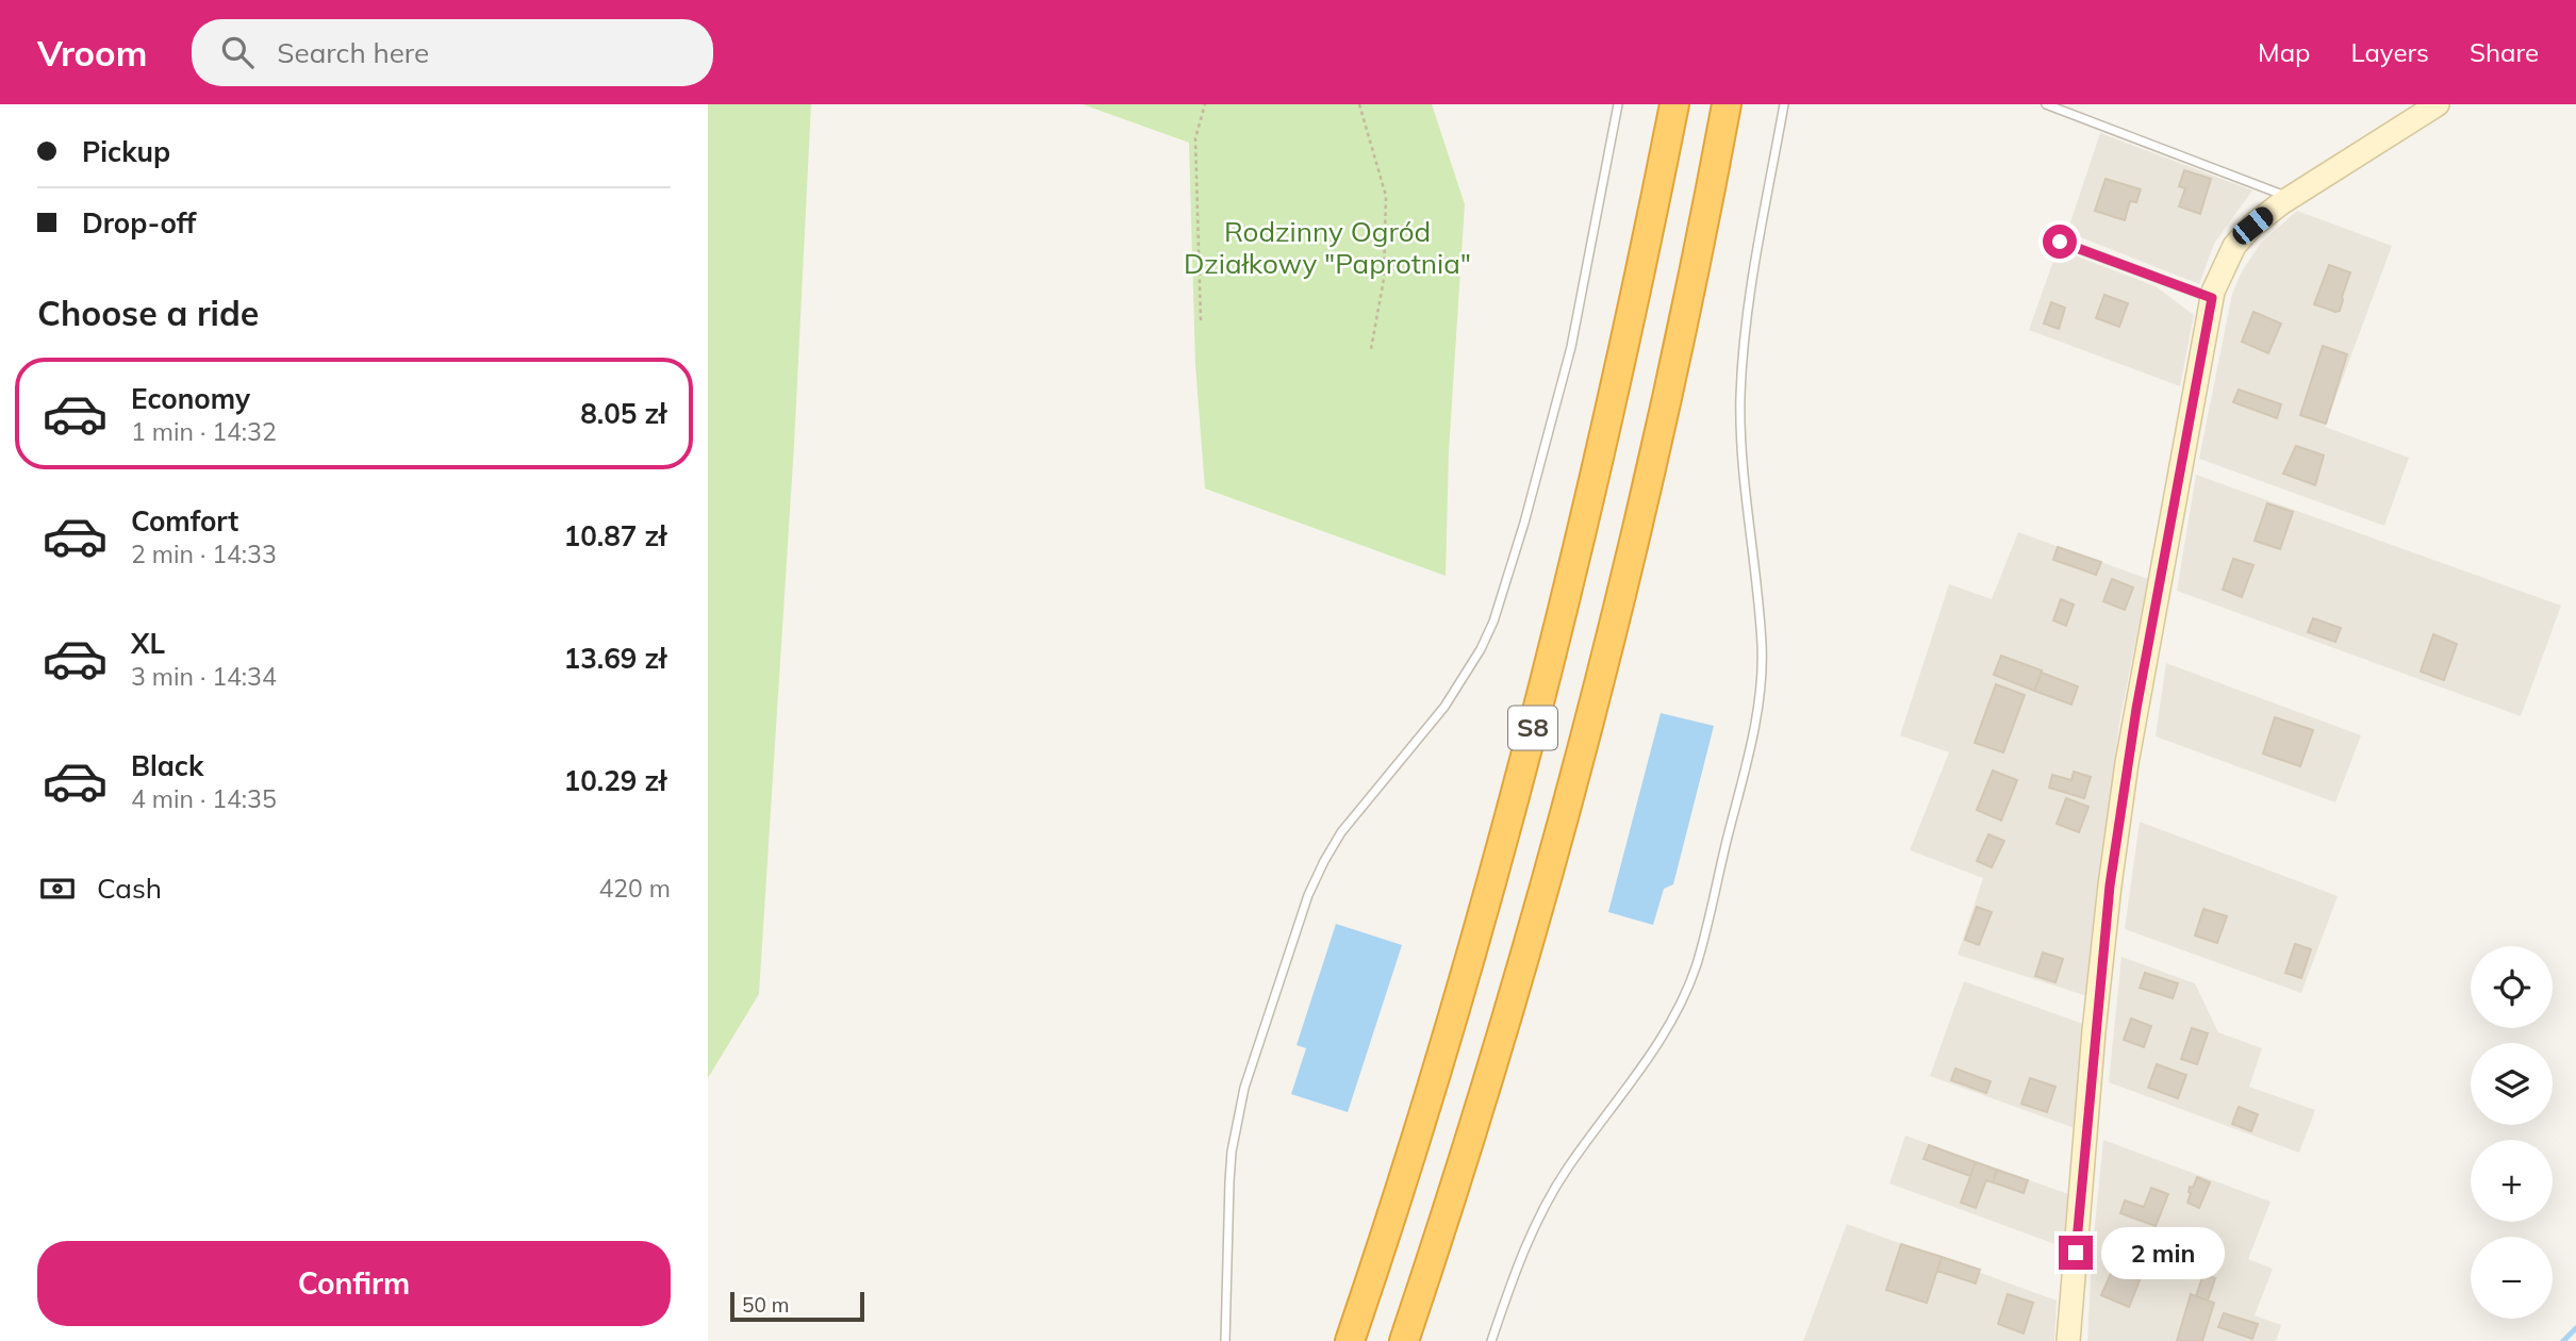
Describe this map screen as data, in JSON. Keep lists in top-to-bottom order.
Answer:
{
  "streets": {
    "highway": ["S8"]
  },
  "parks": ["Rodzinny Ogród Działkowy \"Paprotnia\""],
  "scale_bar": "50 m",
  "page": {
    "header": "Vroom",
    "search": "Search here",
    "nav": ["Map", "Layers", "Share"],
    "banner": ["Pickup", "Drop-off"],
    "heading": "Choose a ride",
    "list": [
      {
        "name": "Economy",
        "note": "1 min · 14:32",
        "value": "8.05 zł"
      },
      {
        "name": "Comfort",
        "note": "2 min · 14:33",
        "value": "10.87 zł"
      },
      {
        "name": "XL",
        "note": "3 min · 14:34",
        "value": "13.69 zł"
      },
      {
        "name": "Black",
        "note": "4 min · 14:35",
        "value": "10.29 zł"
      }
    ],
    "pay": ["Cash", "420 m"],
    "map_buttons": ["+", "−"],
    "buttons": "Confirm",
    "bubble": "2 min",
    "scale": "50 m"
  }
}
